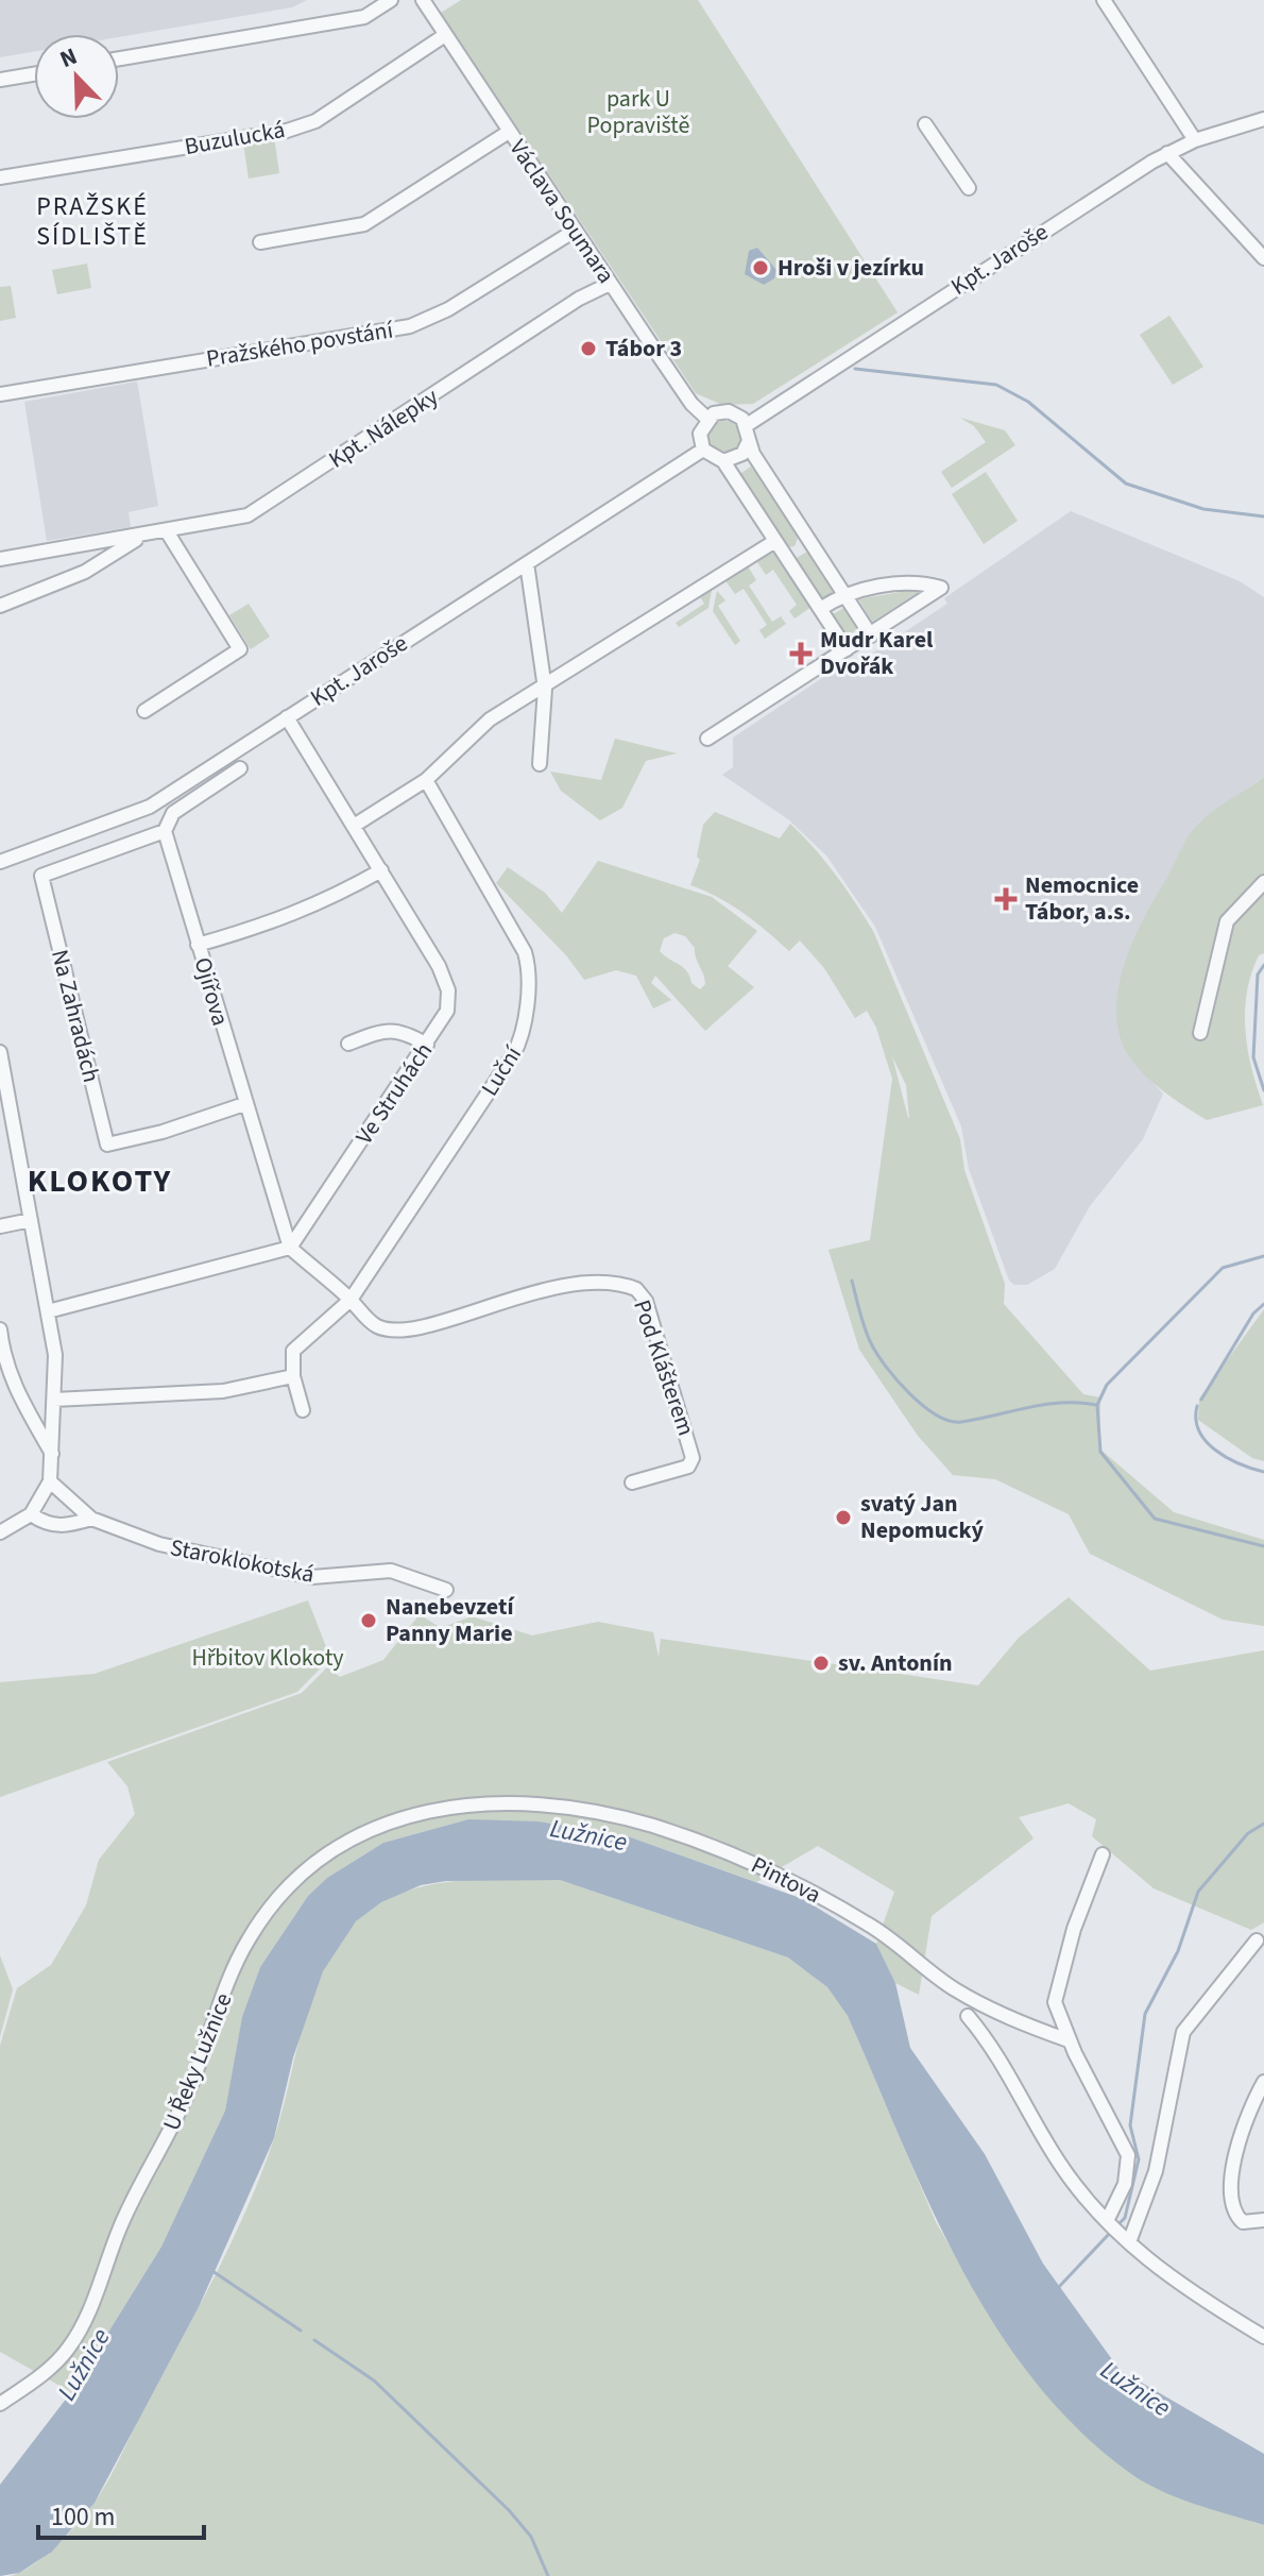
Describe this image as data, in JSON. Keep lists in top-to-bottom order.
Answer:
{
  "streets": {
    "street": [
      "Buzulucká",
      "Václava Soumara",
      "Kpt. Jaroše",
      "Pražského povstání",
      "Kpt. Nálepky",
      "Ojířova",
      "Na Zahradách",
      "Luční",
      "Ve Struhách",
      "Pod Klášterem",
      "Staroklokotská",
      "Pintova",
      "U Řeky Lužnice"
    ]
  },
  "crossings": [
    ["Buzulucká", "Václava Soumara"],
    ["Václava Soumara", "Kpt. Jaroše"],
    ["Václava Soumara", "Pražského povstání"],
    ["Václava Soumara", "Kpt. Nálepky"],
    ["Kpt. Jaroše", "Ve Struhách"],
    ["Ojířova", "Na Zahradách"],
    ["Ojířova", "Ve Struhách"],
    ["Ojířova", "Pod Klášterem"],
    ["Luční", "Pod Klášterem"],
    ["Ve Struhách", "Pod Klášterem"],
    ["Pintova", "U Řeky Lužnice"]
  ],
  "districts": ["PRAŽSKÉ SÍDLIŠTĚ", "KLOKOTY"],
  "water": ["Lužnice"],
  "parks": ["park U Popraviště", "Hřbitov Klokoty"],
  "places": {
    "other": [
      "Hroši v jezírku",
      "Tábor 3",
      "svatý Jan Nepomucký",
      "Nanebevzetí Panny Marie",
      "sv. Antonín"
    ],
    "health": ["Mudr Karel Dvořák", "Nemocnice Tábor, a.s."]
  },
  "scale_bar": "100 m",
  "north": "top left"
}
